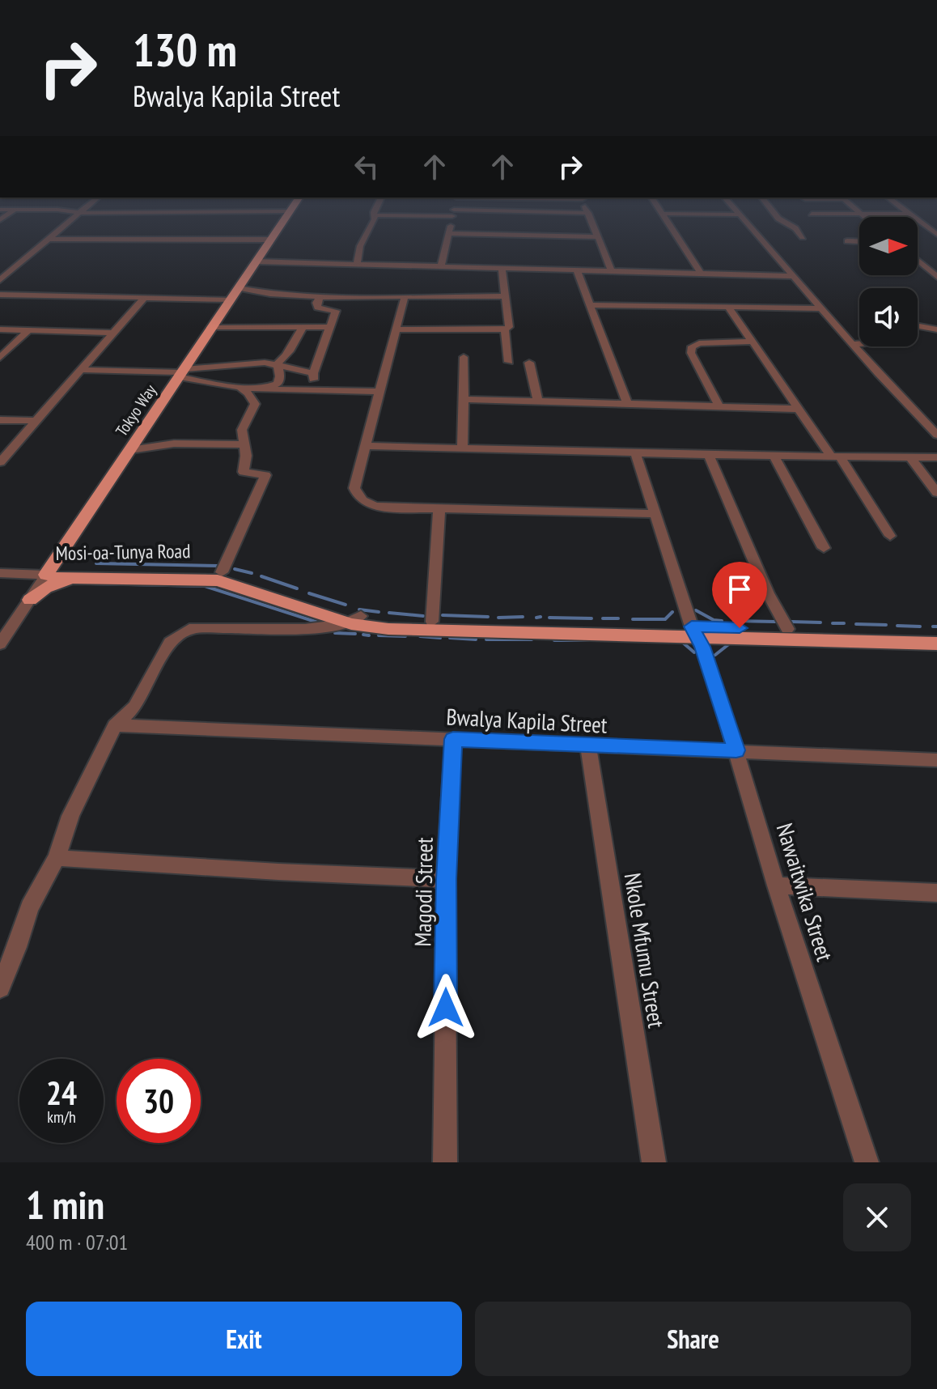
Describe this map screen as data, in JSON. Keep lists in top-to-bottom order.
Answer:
{
  "streets": {
    "main road": ["Tokyo Way", "Mosi-oa-Tunya Road"],
    "street": [
      "Bwalya Kapila Street",
      "Magodi Street",
      "Nawaitwika Street",
      "Nkole Mfumu Street"
    ]
  },
  "crossings": [
    ["Tokyo Way", "Mosi-oa-Tunya Road"],
    ["Mosi-oa-Tunya Road", "Nawaitwika Street"],
    ["Bwalya Kapila Street", "Magodi Street"],
    ["Bwalya Kapila Street", "Nawaitwika Street"],
    ["Bwalya Kapila Street", "Nkole Mfumu Street"]
  ],
  "north": "right",
  "page": {
    "turn": ["130 m", "Bwalya Kapila Street"],
    "speed": "24 km/h",
    "limit": "30",
    "heading": ["1 min", "400 m · 07:01"],
    "buttons": ["Exit", "Share"]
  }
}
